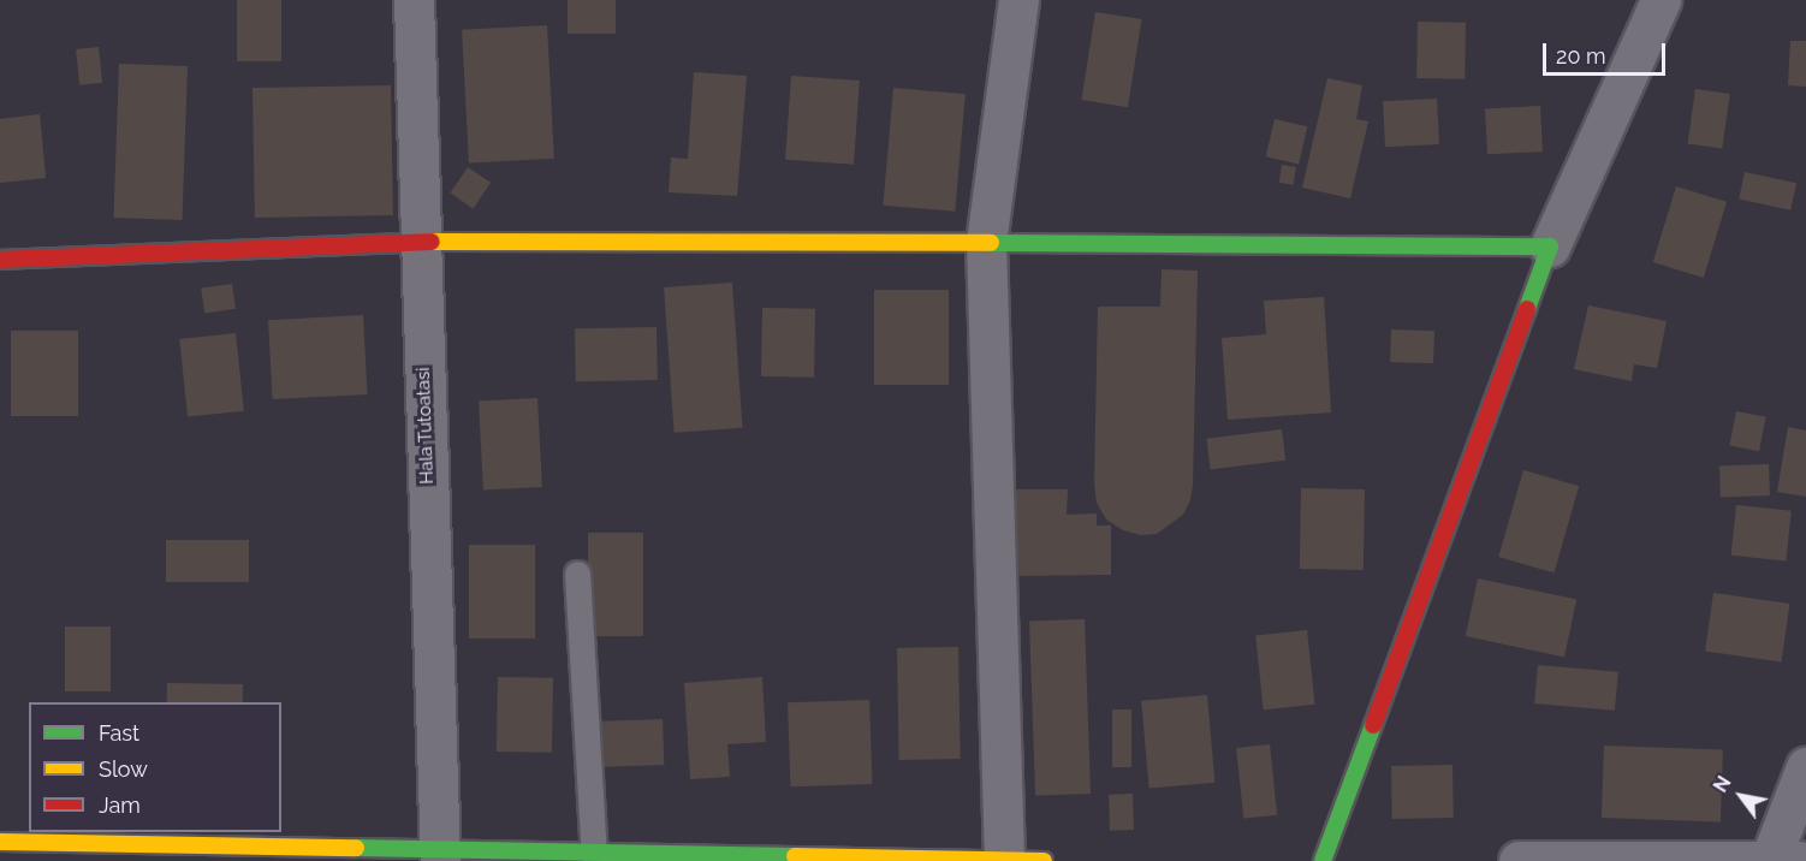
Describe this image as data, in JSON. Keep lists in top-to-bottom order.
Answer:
{
  "streets": {
    "street": ["Hala Tutoatasi"]
  },
  "legend": ["Fast", "Slow", "Jam"],
  "scale_bar": "20 m",
  "north": "top left"
}
